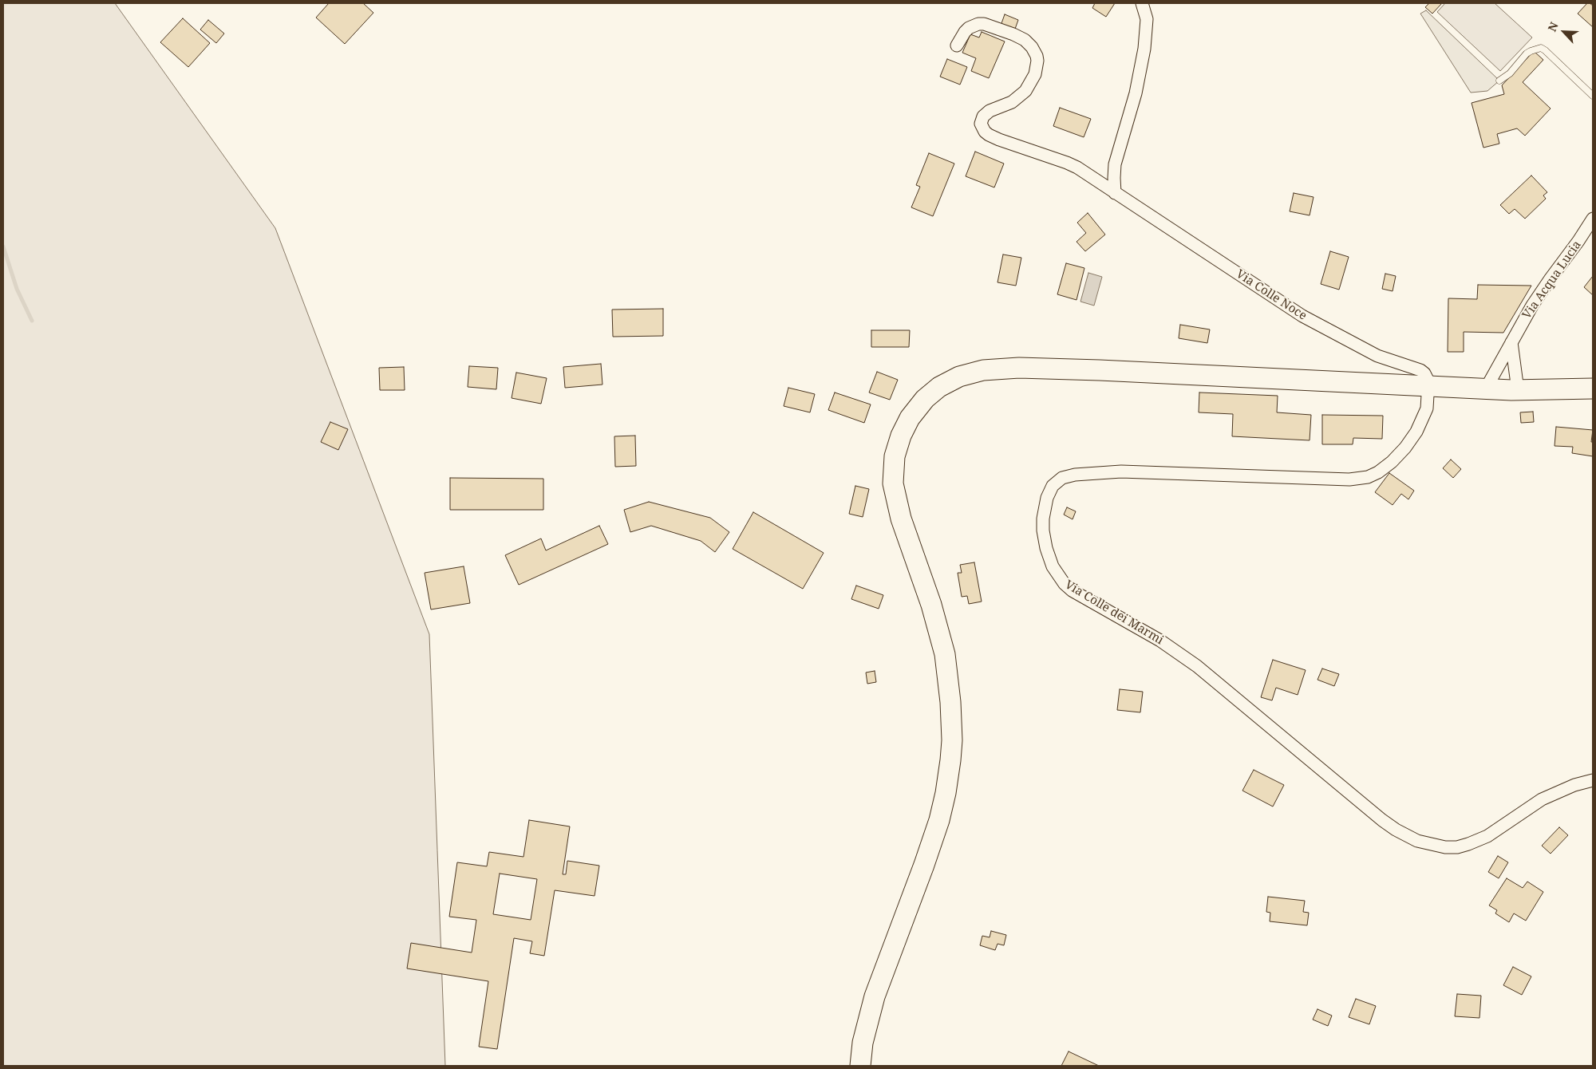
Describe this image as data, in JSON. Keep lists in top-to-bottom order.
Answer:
{
  "streets": {
    "street": ["Via Acqua Lucia", "Via Colle Noce", "Via Colle dei Marmi"]
  },
  "crossings": [
    ["Via Colle Noce", "Via Colle dei Marmi"]
  ],
  "north": "top left"
}
